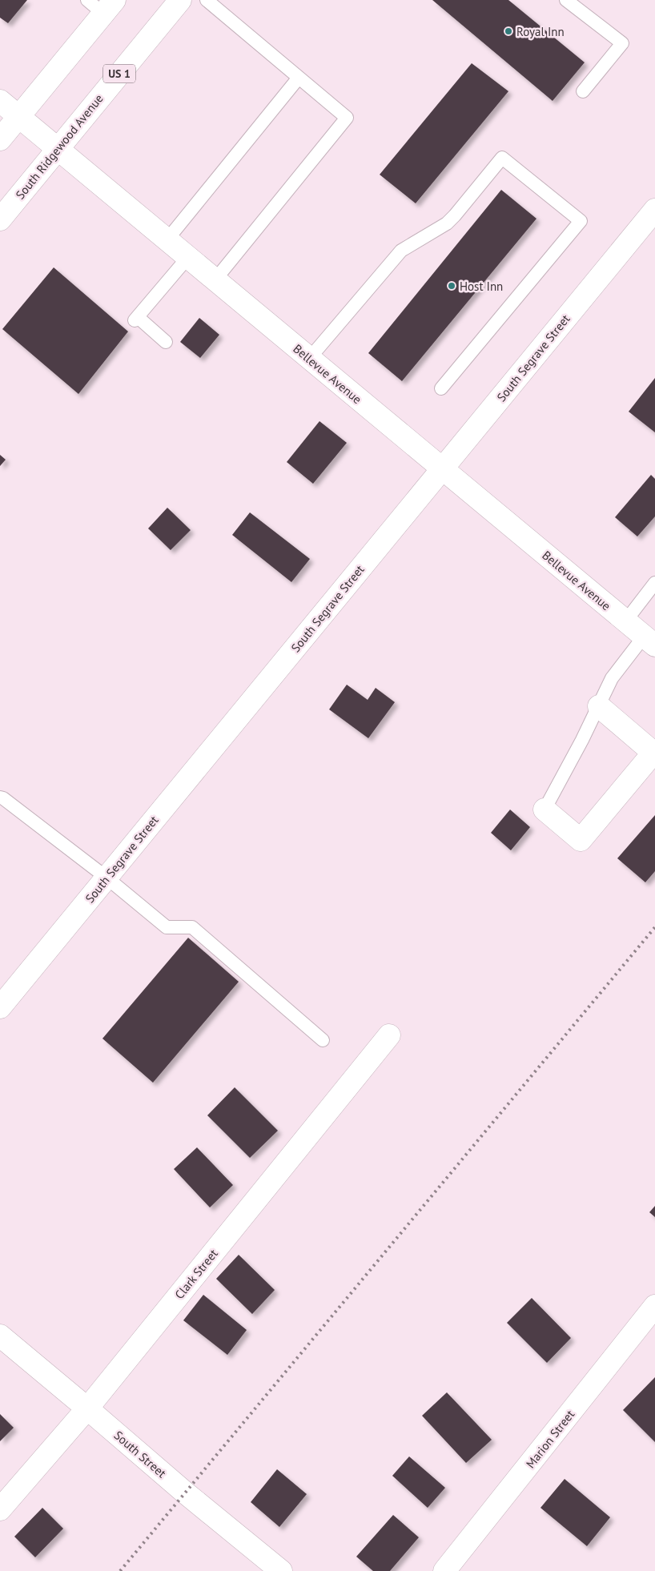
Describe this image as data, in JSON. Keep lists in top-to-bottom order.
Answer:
{
  "streets": {
    "street": [
      "US 1",
      "South Ridgewood Avenue",
      "South Segrave Street",
      "Bellevue Avenue",
      "Clark Street",
      "Marion Street",
      "South Street"
    ]
  },
  "crossings": [
    ["South Ridgewood Avenue", "Bellevue Avenue"],
    ["South Segrave Street", "Bellevue Avenue"],
    ["Clark Street", "South Street"]
  ],
  "places": ["Royal Inn", "Host Inn"]
}
